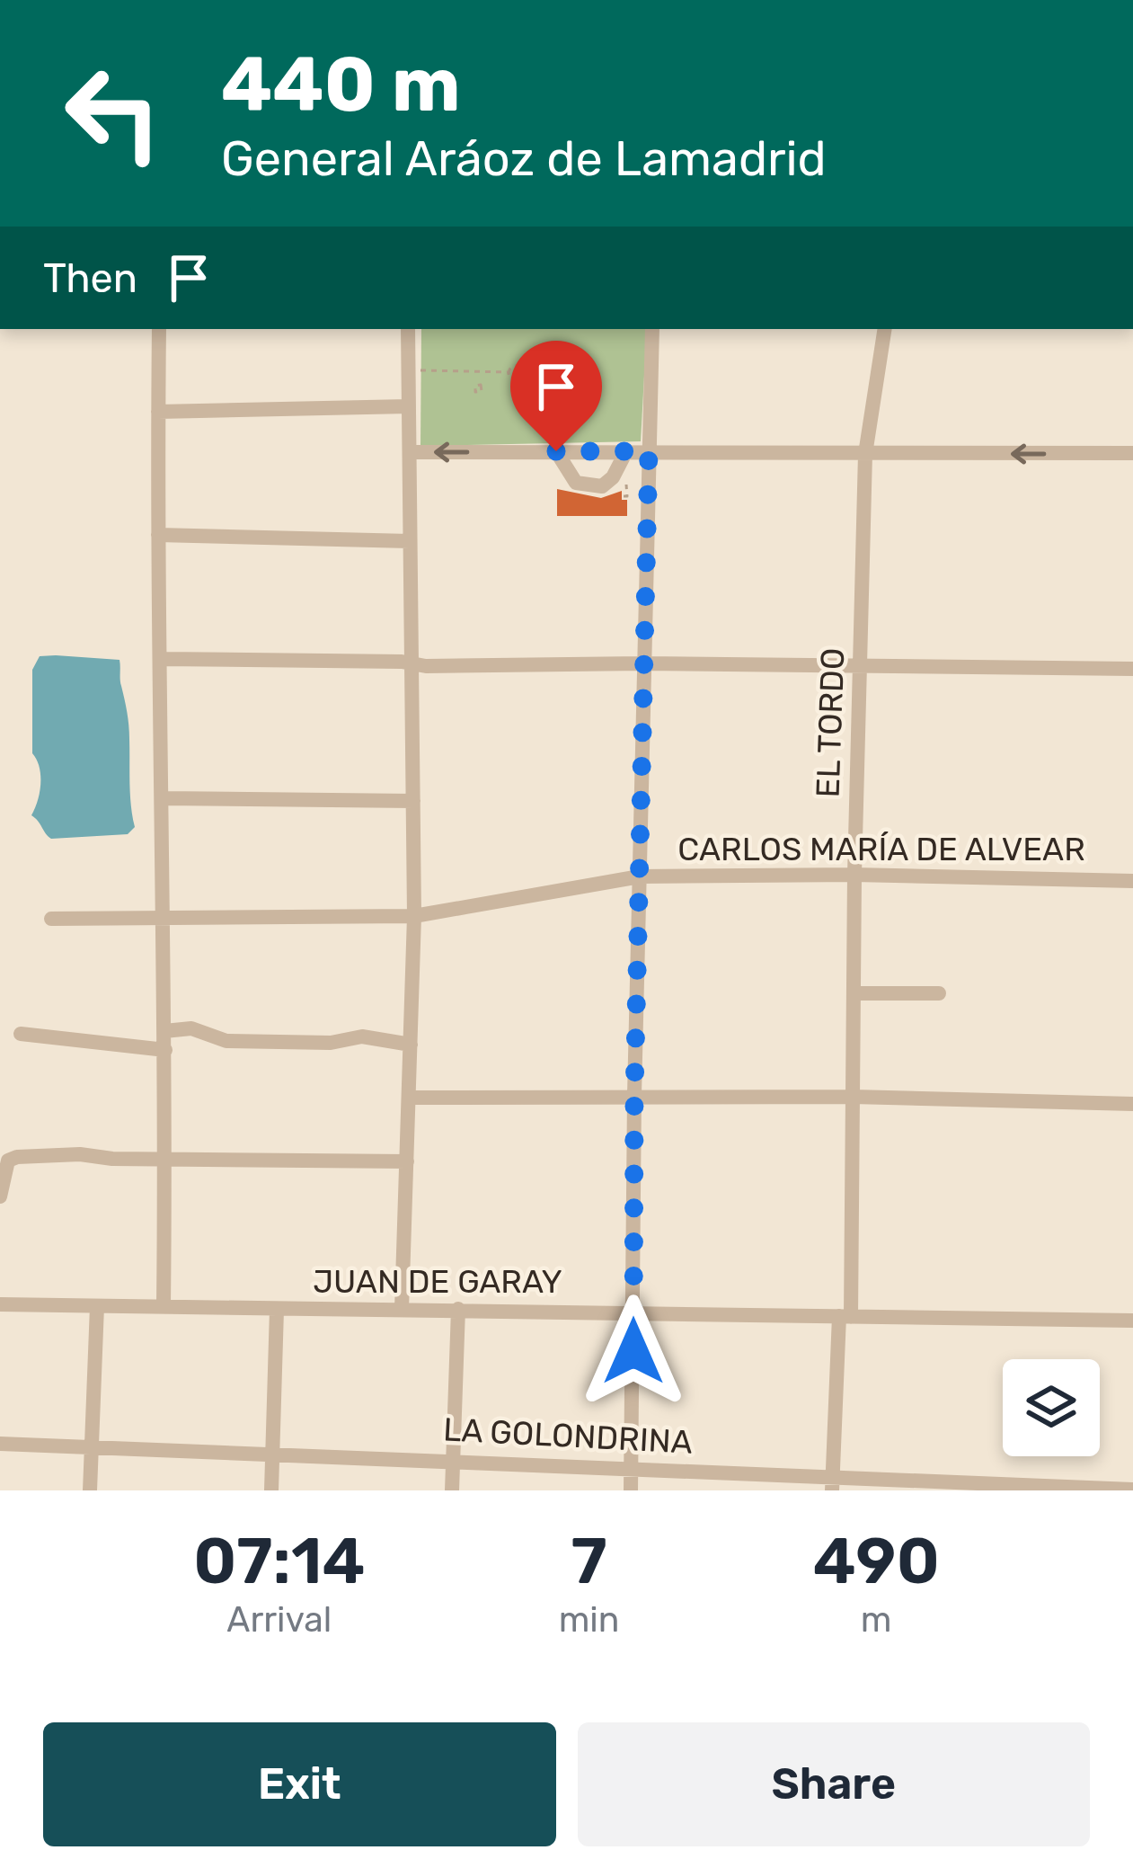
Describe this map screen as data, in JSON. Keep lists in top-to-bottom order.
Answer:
{
  "streets": {
    "street": [
      "EL TORDO",
      "CARLOS MARÍA DE ALVEAR",
      "JUAN DE GARAY",
      "LA GOLONDRINA"
    ]
  },
  "crossings": [
    ["EL TORDO", "CARLOS MARÍA DE ALVEAR"],
    ["EL TORDO", "JUAN DE GARAY"],
    ["EL TORDO", "LA GOLONDRINA"]
  ],
  "page": {
    "turn": ["440 m", "General Aráoz de Lamadrid"],
    "then": "Then",
    "eta": [
      "07:14",
      "Arrival",
      "7",
      "min",
      "490",
      "m"
    ],
    "buttons": ["Exit", "Share"]
  }
}
